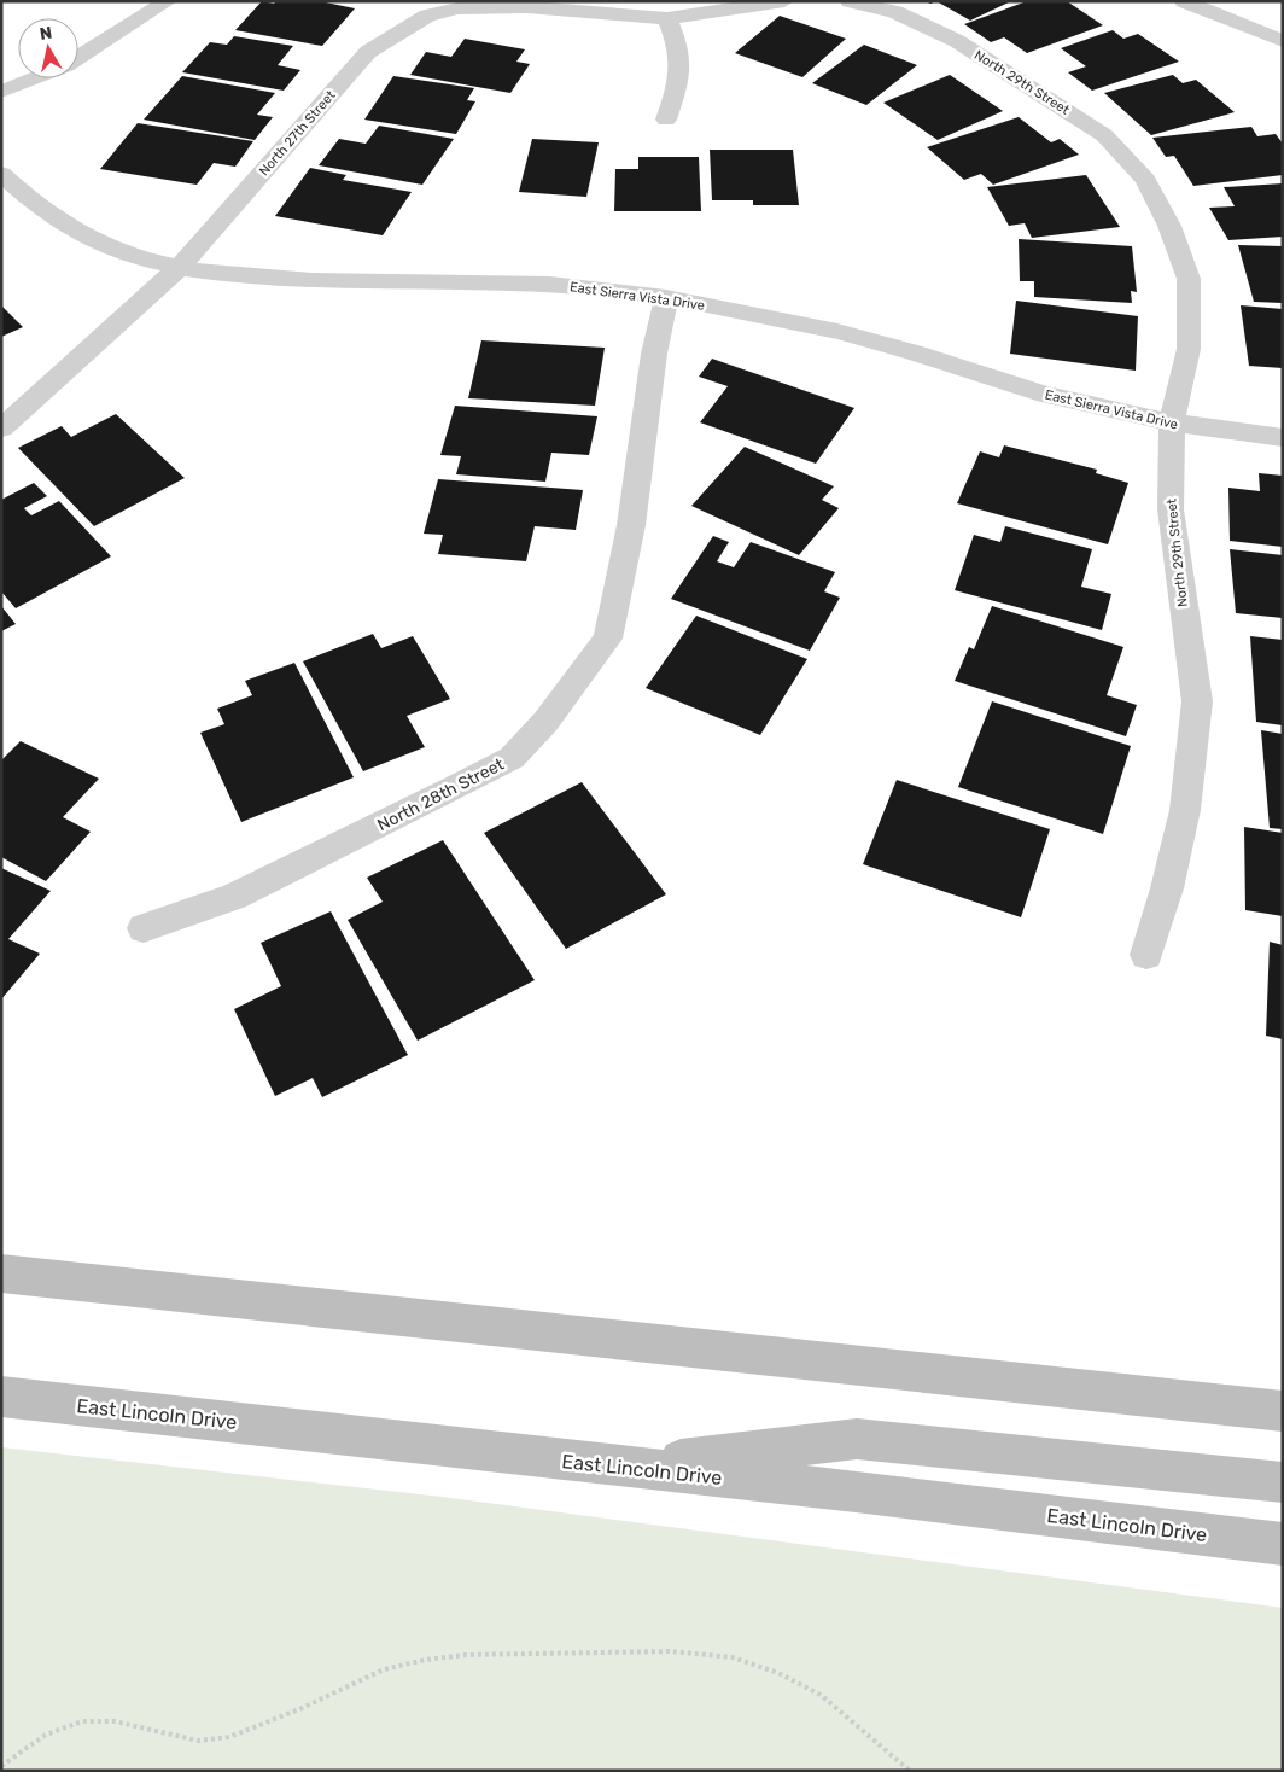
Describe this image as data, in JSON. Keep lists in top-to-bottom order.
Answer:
{
  "streets": {
    "main road": ["East Lincoln Drive"],
    "street": [
      "North 29th Street",
      "North 27th Street",
      "East Sierra Vista Drive",
      "North 28th Street"
    ]
  },
  "crossings": [
    ["North 29th Street", "East Sierra Vista Drive"],
    ["North 27th Street", "East Sierra Vista Drive"],
    ["East Sierra Vista Drive", "North 28th Street"]
  ],
  "north": "top"
}
